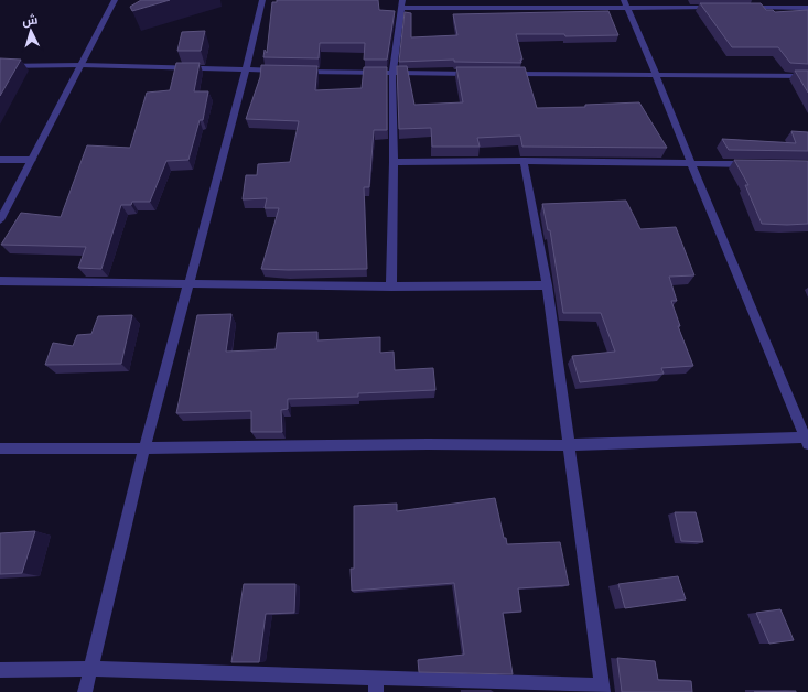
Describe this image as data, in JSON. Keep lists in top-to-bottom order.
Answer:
{
  "north": "top"
}
